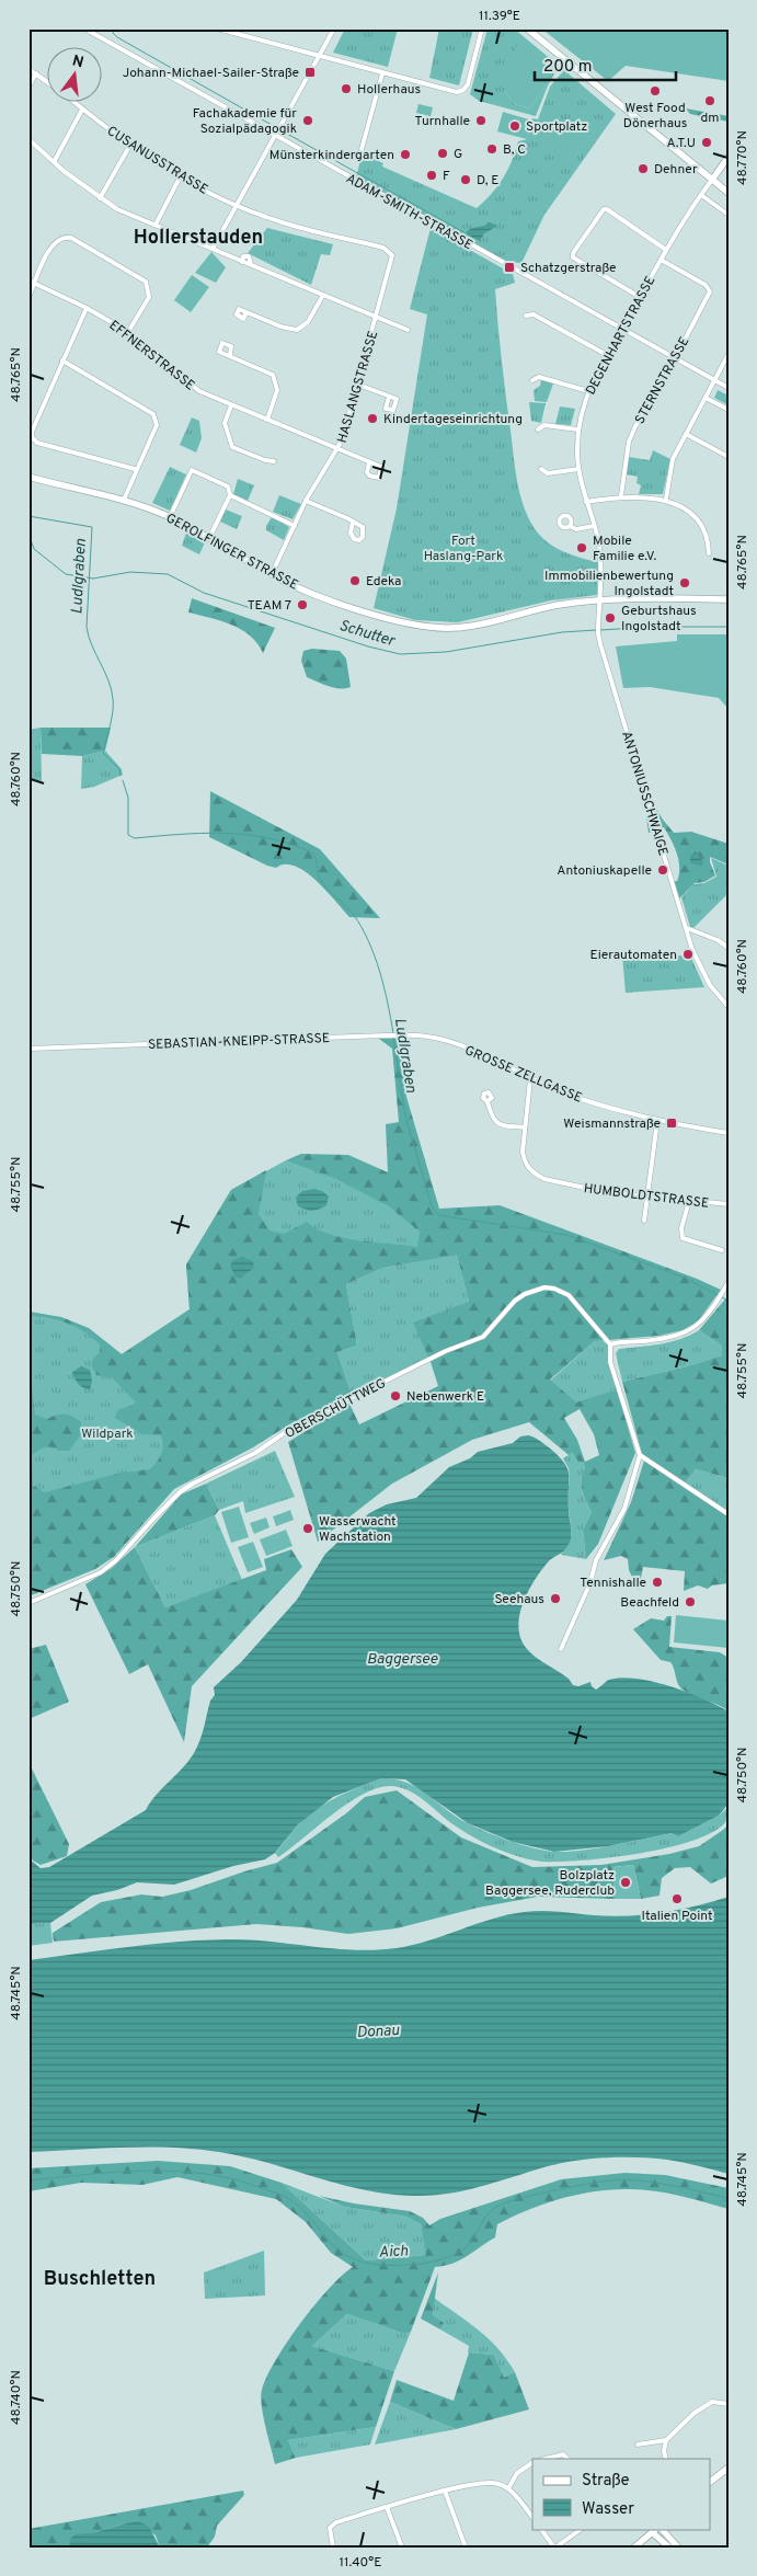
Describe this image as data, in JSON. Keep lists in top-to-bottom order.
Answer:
{
  "streets": {
    "street": [
      "CUSANUSSTRASSE",
      "ADAM-SMITH-STRASSE",
      "DEGENHARTSTRASSE",
      "EFFNERSTRASSE",
      "STERNSTRASSE",
      "HASLANGSTRASSE",
      "GEROLFINGER STRASSE",
      "ANTONIUSSCHWAIGE",
      "SEBASTIAN-KNEIPP-STRASSE",
      "GROSSE ZELLGASSE",
      "HUMBOLDTSTRASSE",
      "OBERSCHÜTTWEG"
    ]
  },
  "crossings": [
    ["CUSANUSSTRASSE", "HASLANGSTRASSE"],
    ["ADAM-SMITH-STRASSE", "DEGENHARTSTRASSE"],
    ["ADAM-SMITH-STRASSE", "STERNSTRASSE"],
    ["DEGENHARTSTRASSE", "STERNSTRASSE"],
    ["DEGENHARTSTRASSE", "GEROLFINGER STRASSE"],
    ["DEGENHARTSTRASSE", "ANTONIUSSCHWAIGE"],
    ["EFFNERSTRASSE", "HASLANGSTRASSE"],
    ["HASLANGSTRASSE", "GEROLFINGER STRASSE"],
    ["GEROLFINGER STRASSE", "ANTONIUSSCHWAIGE"],
    ["SEBASTIAN-KNEIPP-STRASSE", "GROSSE ZELLGASSE"],
    ["GROSSE ZELLGASSE", "HUMBOLDTSTRASSE"]
  ],
  "districts": ["Hollerstauden", "Buschletten"],
  "water": [
    "Ludlgraben",
    "Schutter",
    "Baggersee",
    "Donau",
    "Aich"
  ],
  "parks": ["Fort Haslang-Park", "Wildpark"],
  "places": {
    "transit": ["Johann-Michael-Sailer-Straße", "Schatzgerstraße", "Weismannstraße"],
    "other": [
      "Hollerhaus",
      "West Food Dönerhaus",
      "dm",
      "Fachakademie für Sozialpädagogik",
      "Turnhalle",
      "Sportplatz",
      "A.T.U",
      "B, C",
      "G",
      "Münsterkindergarten",
      "Dehner",
      "F",
      "D, E",
      "Kindertageseinrichtung",
      "Mobile Familie e.V.",
      "Edeka",
      "Immobilienbewertung Ingolstadt",
      "TEAM 7",
      "Geburtshaus Ingolstadt",
      "Antoniuskapelle",
      "Eierautomaten",
      "Nebenwerk E",
      "Wasserwacht Wachstation",
      "Tennishalle",
      "Seehaus",
      "Beachfeld",
      "Bolzplatz Baggersee, Ruderclub",
      "Italien Point"
    ]
  },
  "legend": ["Straße", "Wasser"],
  "scale_bar": "200 m",
  "north": "top",
  "coordinates": [
    "11.39°E",
    "48.770°N",
    "48.765°N",
    "48.760°N",
    "48.755°N",
    "48.750°N",
    "48.745°N",
    "48.740°N",
    "11.40°E"
  ]
}
